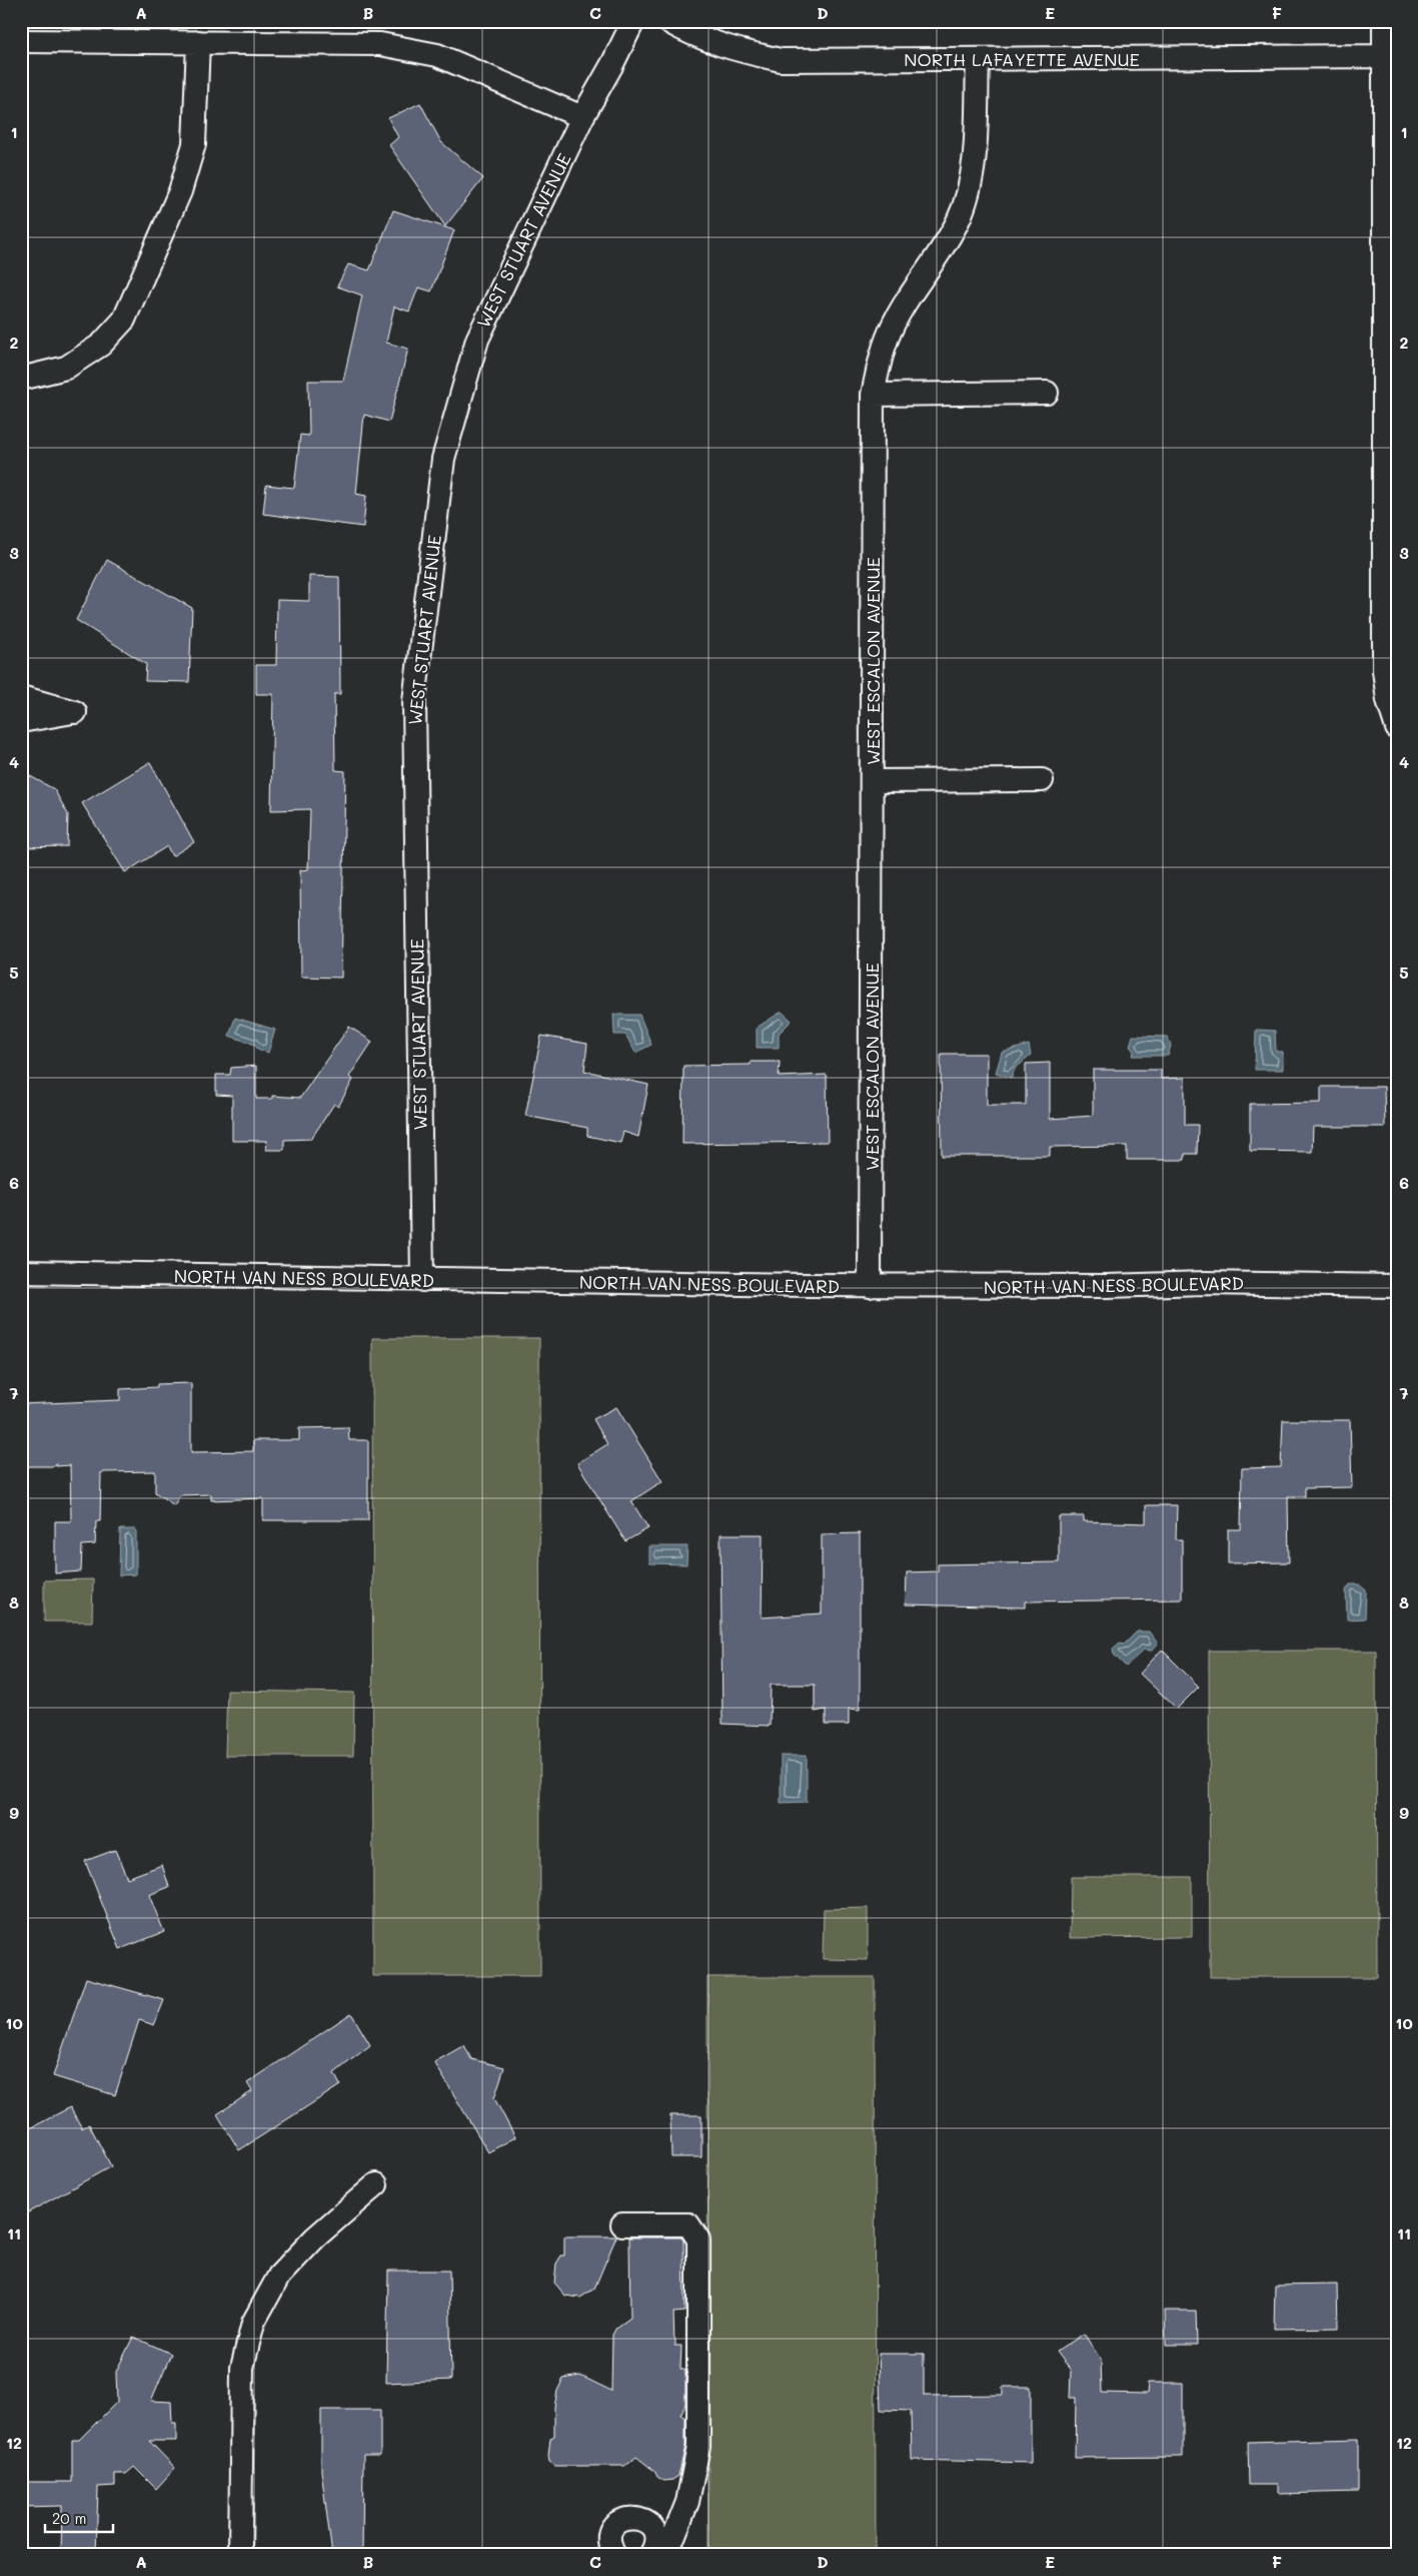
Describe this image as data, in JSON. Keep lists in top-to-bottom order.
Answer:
{
  "streets": {
    "street": [
      "NORTH LAFAYETTE AVENUE",
      "WEST STUART AVENUE",
      "WEST ESCALON AVENUE",
      "NORTH VAN NESS BOULEVARD"
    ]
  },
  "crossings": [
    ["NORTH LAFAYETTE AVENUE", "WEST ESCALON AVENUE"],
    ["WEST STUART AVENUE", "NORTH VAN NESS BOULEVARD"],
    ["WEST ESCALON AVENUE", "NORTH VAN NESS BOULEVARD"]
  ],
  "scale_bar": "20 m",
  "grid": {
    "columns": [
      "A",
      "B",
      "C",
      "D",
      "E",
      "F"
    ],
    "rows": [
      "1",
      "2",
      "3",
      "4",
      "5",
      "6",
      "7",
      "8",
      "9",
      "10",
      "11",
      "12"
    ]
  }
}
